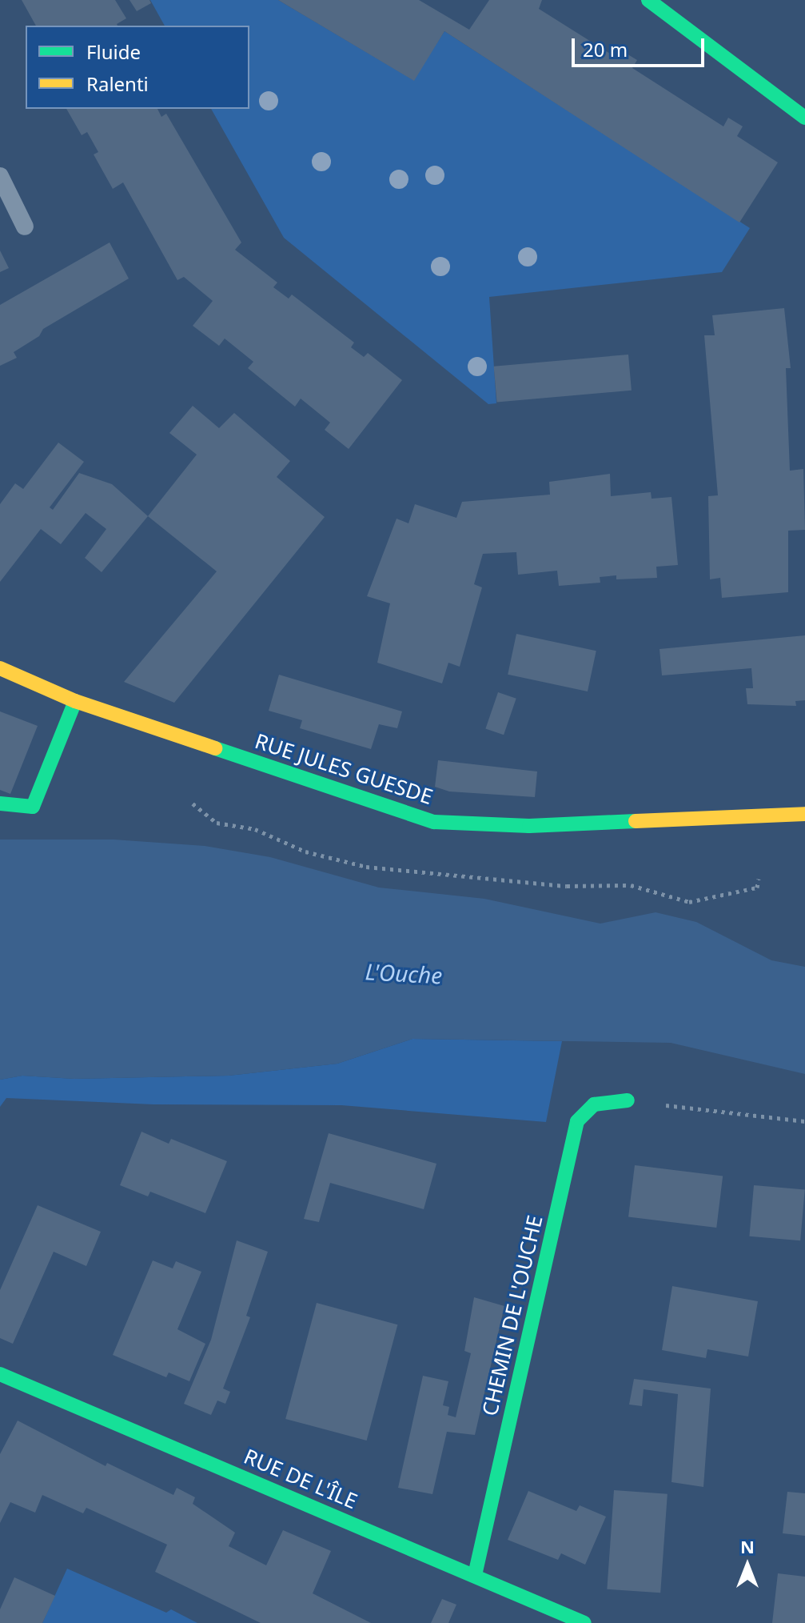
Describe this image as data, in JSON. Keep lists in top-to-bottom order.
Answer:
{
  "streets": {
    "street": ["RUE JULES GUESDE", "CHEMIN DE L'OUCHE", "RUE DE L'ÎLE"]
  },
  "crossings": [
    ["CHEMIN DE L'OUCHE", "RUE DE L'ÎLE"]
  ],
  "water": ["L'Ouche"],
  "legend": ["Fluide", "Ralenti"],
  "scale_bar": "20 m",
  "north": "top"
}
